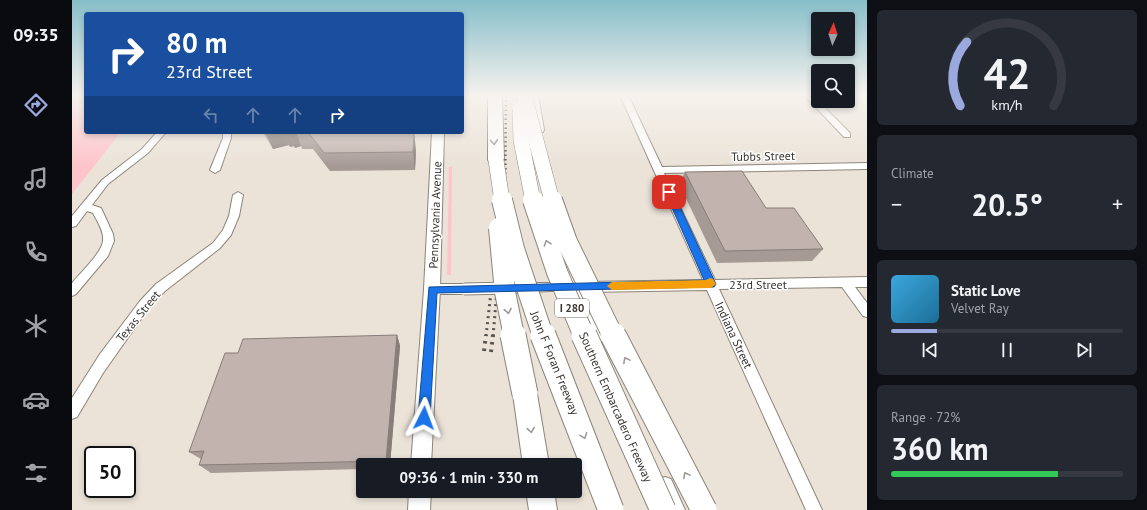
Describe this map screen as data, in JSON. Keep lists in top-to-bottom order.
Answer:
{
  "streets": {
    "highway": ["I 280", "John F Foran Freeway", "Southern Embarcadero Freeway"],
    "main road": ["Pennsylvania Avenue"],
    "street": [
      "Tubbs Street",
      "23rd Street",
      "Texas Street",
      "Indiana Street"
    ]
  },
  "crossings": [
    ["Tubbs Street", "Indiana Street"],
    ["Pennsylvania Avenue", "23rd Street"],
    ["23rd Street", "Indiana Street"]
  ],
  "north": "top",
  "page": {
    "tabs": "09:35",
    "turn": ["80 m", "23rd Street"],
    "tile": [
      "Climate",
      ["Range · 72%", "360 km"]
    ],
    "heat": ["−", "20.5°", "+"],
    "song": ["Static Love", "Velvet Ray"],
    "limit": "50",
    "trip": "09:36 · 1 min · 330 m",
    "gauge": ["42", "km/h"]
  }
}
